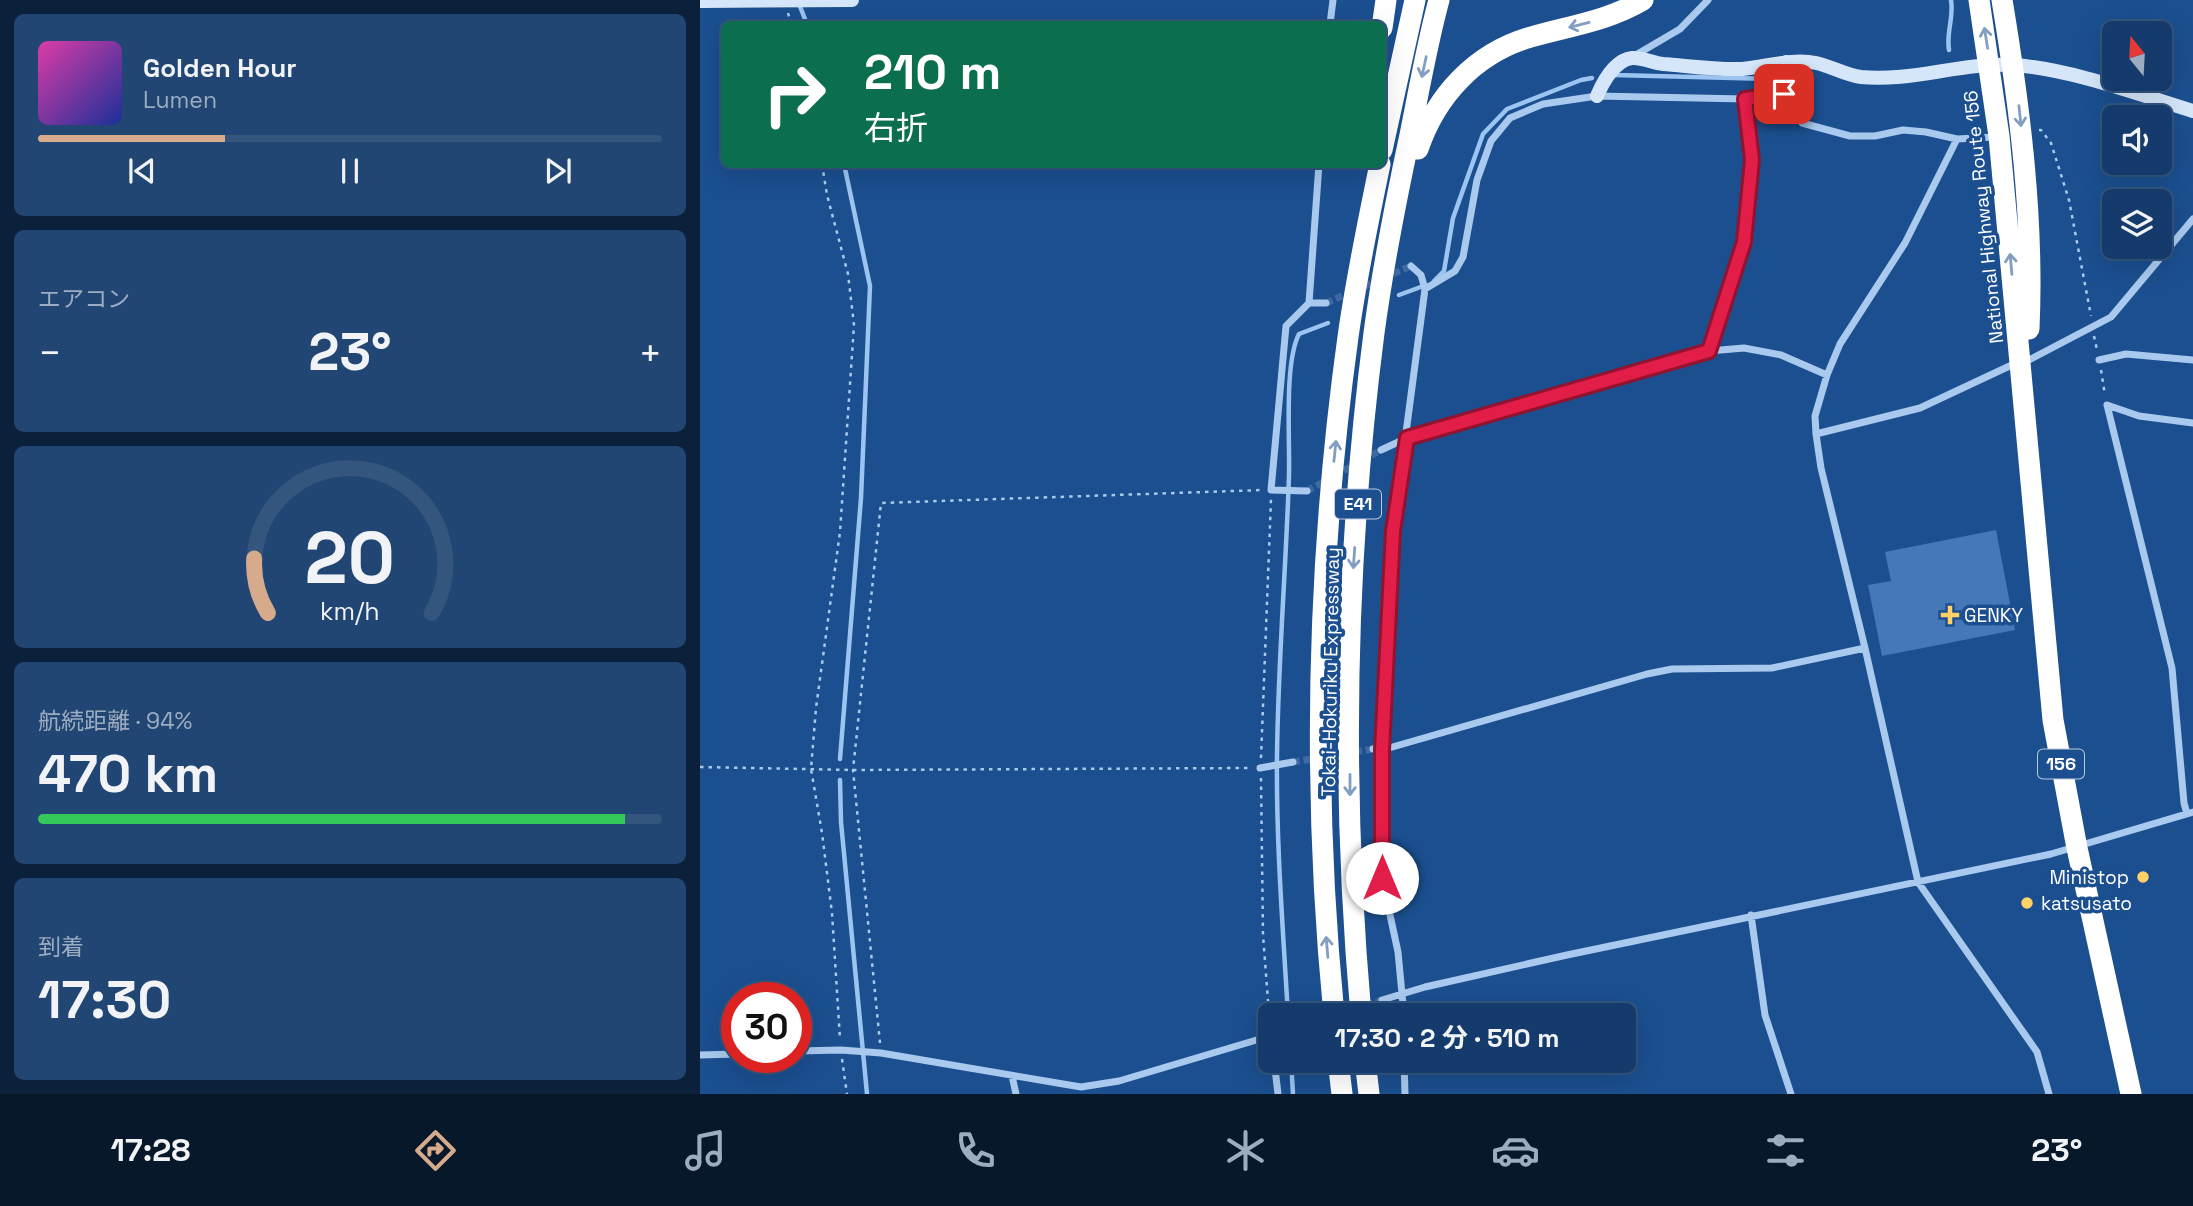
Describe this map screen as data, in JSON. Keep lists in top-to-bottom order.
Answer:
{
  "streets": {
    "highway": [
      "National Highway Route 156",
      "E41",
      "Tokai-Hokuriku Expressway",
      "156"
    ]
  },
  "places": {
    "health": ["GENKY"],
    "other": ["Ministop", "katsusato"]
  },
  "north": "top",
  "page": {
    "turn": ["210 m", "右折"],
    "song": ["Golden Hour", "Lumen"],
    "tile": [
      "エアコン",
      ["航続距離 · 94%", "470 km"],
      ["到着", "17:30"]
    ],
    "heat": ["−", "23°", "+"],
    "limit": "30",
    "trip": "17:30 · 2 分 · 510 m",
    "tabs": ["17:28", "23°"],
    "gauge": ["20", "km/h"]
  }
}
